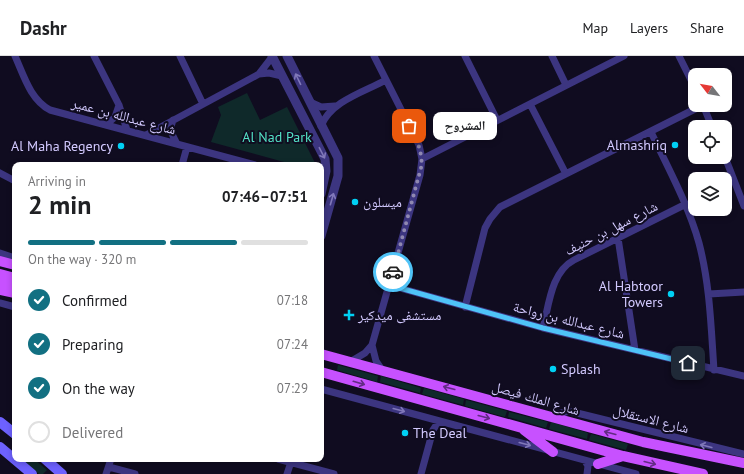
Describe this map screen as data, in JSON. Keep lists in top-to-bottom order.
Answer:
{
  "streets": {
    "main road": ["شارع الملك فيصل"],
    "street": [
      "شارع عبدالله بن عمير",
      "شارع سهل بن حنيف",
      "شارع عبدالله بن رواحة",
      "شارع الاستقلال"
    ]
  },
  "crossings": [
    ["شارع سهل بن حنيف", "شارع عبدالله بن رواحة"],
    ["شارع الملك فيصل", "شارع الاستقلال"]
  ],
  "one_way": ["شارع الاستقلال"],
  "parks": ["Al Nad Park"],
  "places": {
    "other": [
      "المشروح",
      "Almashriq",
      "Al Maha Regency",
      "ميسلون",
      "Al Habtoor Towers",
      "Splash",
      "The Deal"
    ],
    "health": ["مستشفى ميدكير"]
  },
  "north": "top left",
  "page": {
    "header": "Dashr",
    "nav": ["Map", "Layers", "Share"],
    "bubble": "المشروح",
    "heading": ["2 min", "Arriving in", "07:46–07:51"],
    "bar": "On the way · 320 m",
    "list": [
      ["Confirmed", "07:18"],
      ["Preparing", "07:24"],
      ["On the way", "07:29"],
      "Delivered"
    ]
  }
}
